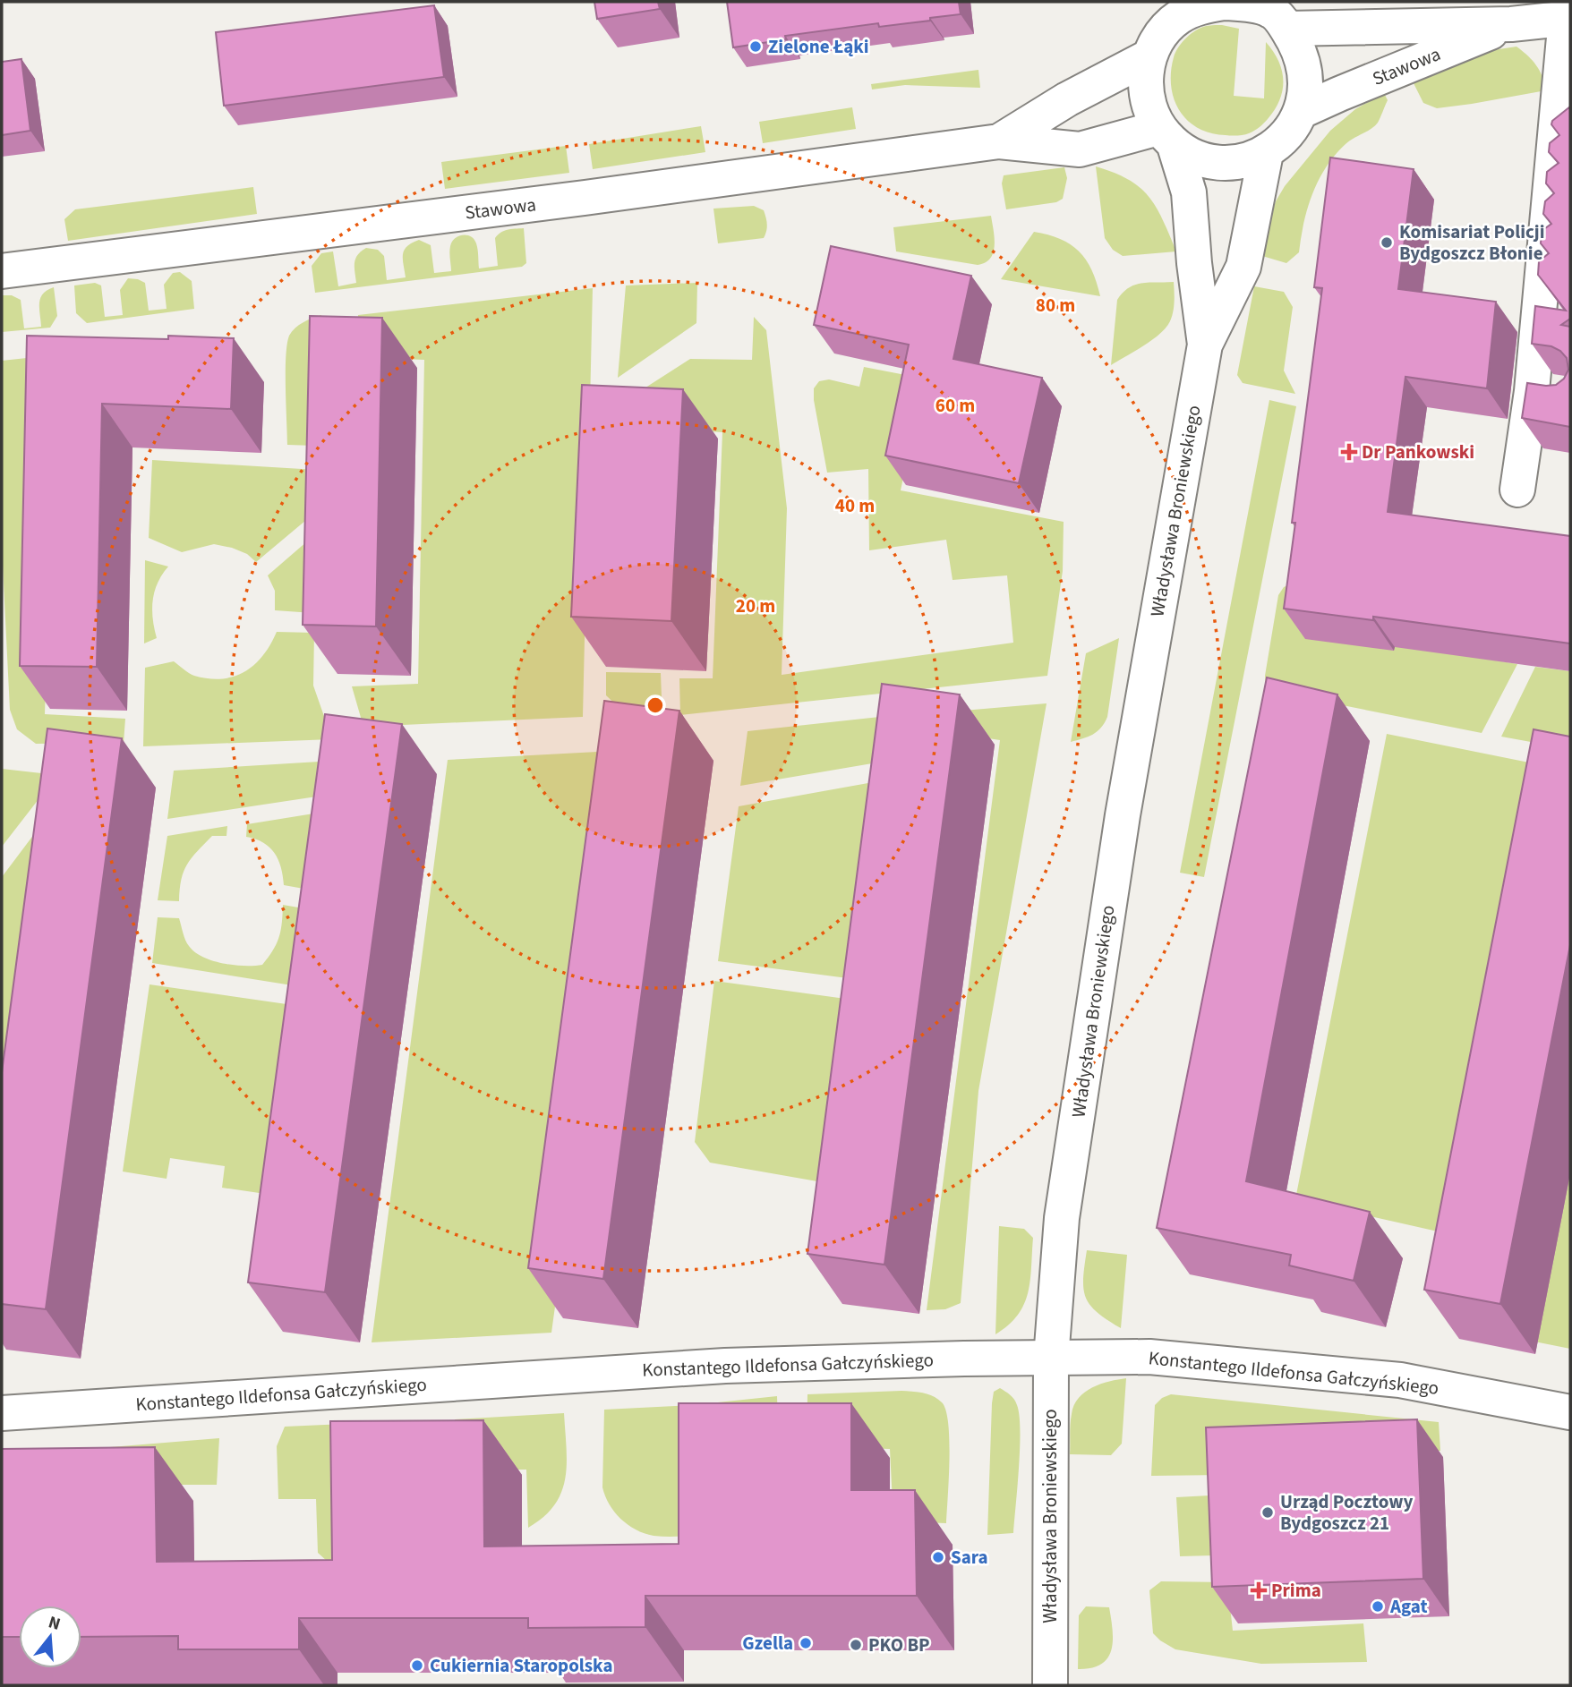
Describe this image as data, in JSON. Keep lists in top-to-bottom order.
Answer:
{
  "streets": {
    "street": ["Stawowa", "Władysława Broniewskiego", "Konstantego Ildefonsa Gałczyńskiego"]
  },
  "crossings": [
    ["Stawowa", "Władysława Broniewskiego"],
    ["Władysława Broniewskiego", "Konstantego Ildefonsa Gałczyńskiego"]
  ],
  "places": {
    "other": [
      "Zielone Łąki",
      "Komisariat Policji Bydgoszcz Błonie",
      "Urząd Pocztowy Bydgoszcz 21",
      "Sara",
      "Agat",
      "Gzella",
      "PKO BP",
      "Cukiernia Staropolska"
    ],
    "health": ["Dr Pankowski", "Prima"]
  },
  "north": "top",
  "rings": [
    "80 m",
    "60 m",
    "40 m",
    "20 m"
  ]
}
